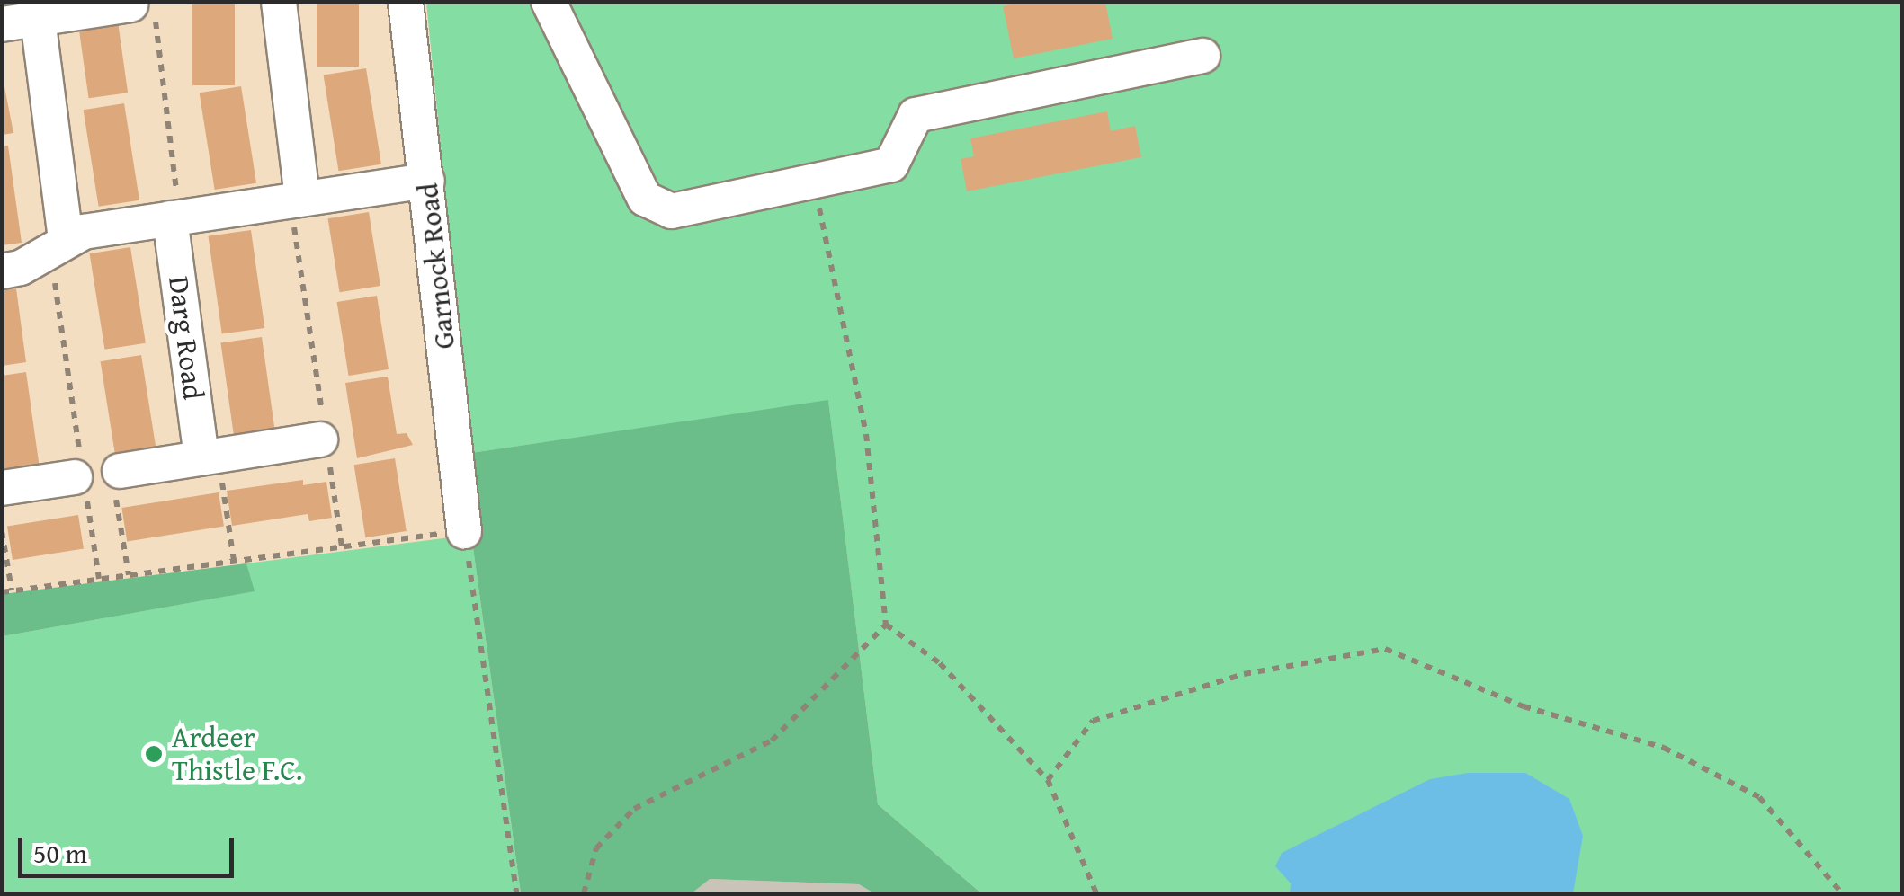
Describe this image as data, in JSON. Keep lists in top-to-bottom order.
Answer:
{
  "streets": {
    "street": ["Garnock Road", "Darg Road"]
  },
  "places": ["Ardeer Thistle F.C."],
  "scale_bar": "50 m"
}
